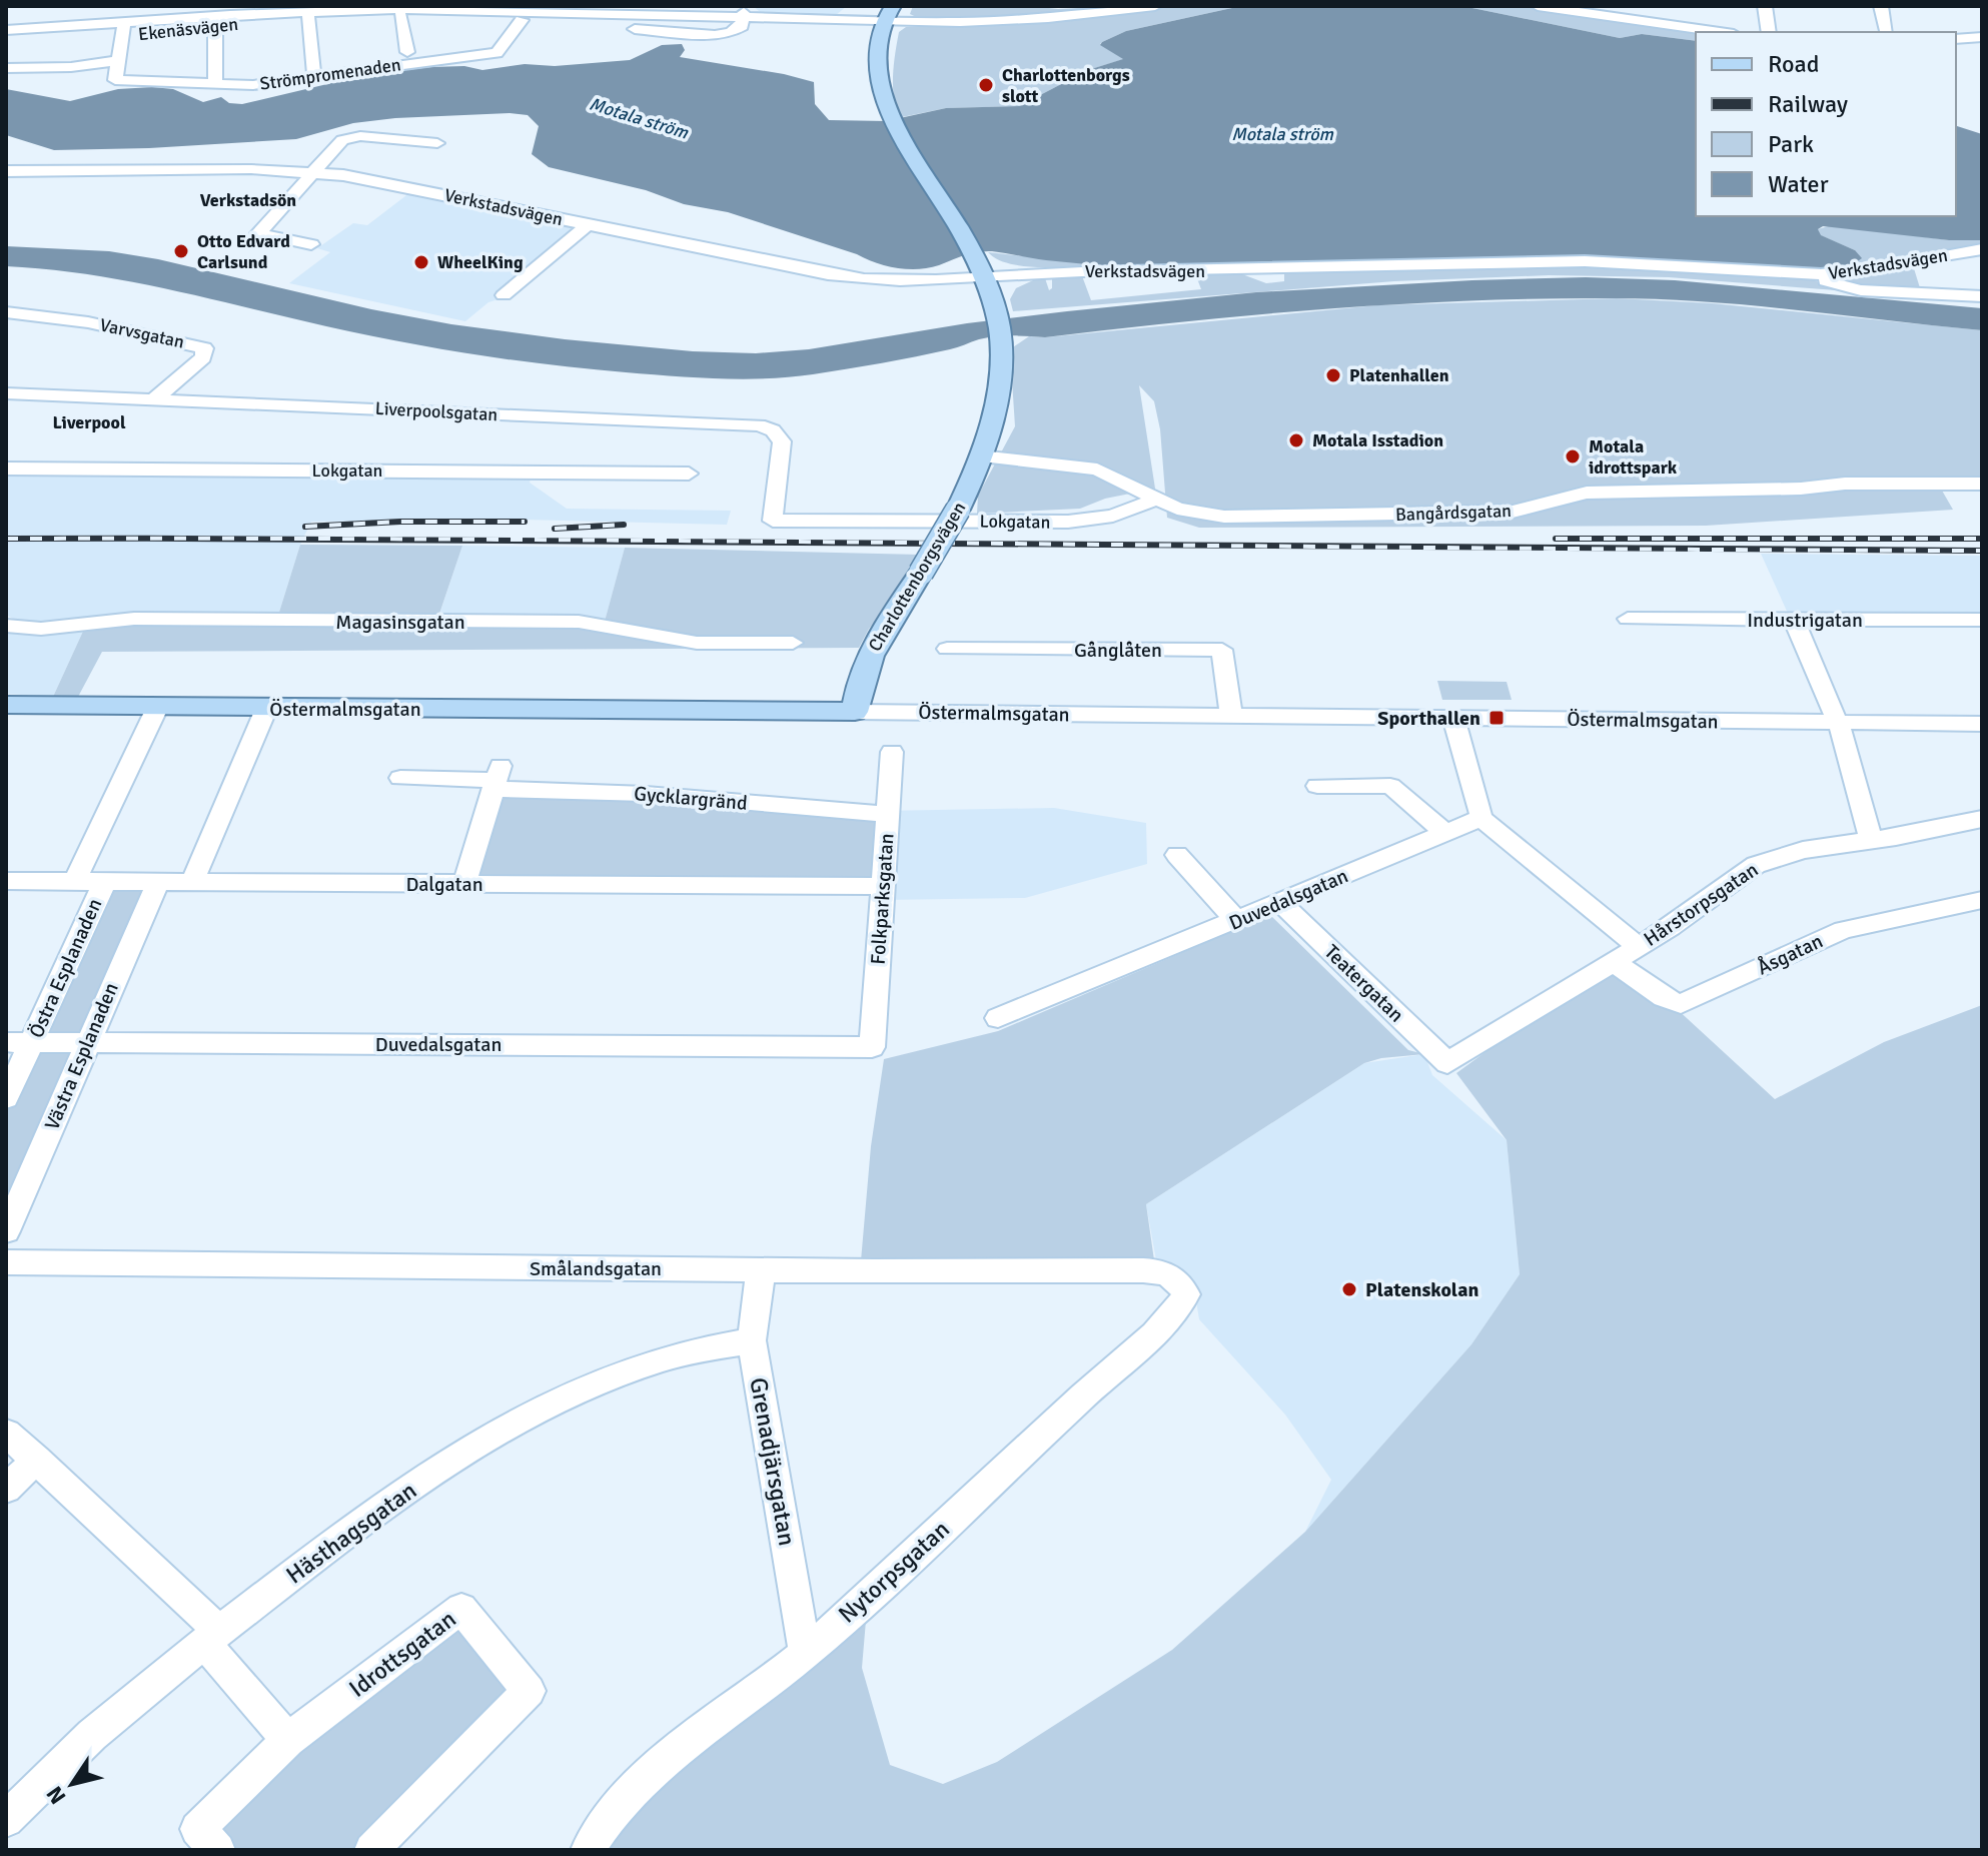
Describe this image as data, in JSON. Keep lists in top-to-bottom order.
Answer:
{
  "streets": {
    "main road": ["Charlottenborgsvägen", "Östermalmsgatan"],
    "street": [
      "Ekenäsvägen",
      "Strömpromenaden",
      "Verkstadsvägen",
      "Varvsgatan",
      "Liverpoolsgatan",
      "Lokgatan",
      "Bangårdsgatan",
      "Industrigatan",
      "Magasinsgatan",
      "Gånglåten",
      "Gycklargränd",
      "Dalgatan",
      "Folkparksgatan",
      "Duvedalsgatan",
      "Hårstorpsgatan",
      "Åsgatan",
      "Östra Esplanaden",
      "Teatergatan",
      "Västra Esplanaden",
      "Smålandsgatan",
      "Grenadjärsgatan",
      "Hästhagsgatan",
      "Nytorpsgatan",
      "Idrottsgatan"
    ]
  },
  "crossings": [
    ["Ekenäsvägen", "Strömpromenaden"],
    ["Verkstadsvägen", "Charlottenborgsvägen"],
    ["Varvsgatan", "Liverpoolsgatan"],
    ["Liverpoolsgatan", "Lokgatan"],
    ["Lokgatan", "Bangårdsgatan"],
    ["Bangårdsgatan", "Charlottenborgsvägen"],
    ["Charlottenborgsvägen", "Östermalmsgatan"],
    ["Gånglåten", "Östermalmsgatan"],
    ["Östermalmsgatan", "Östra Esplanaden"],
    ["Gycklargränd", "Folkparksgatan"],
    ["Dalgatan", "Folkparksgatan"],
    ["Dalgatan", "Östra Esplanaden"],
    ["Dalgatan", "Västra Esplanaden"],
    ["Folkparksgatan", "Duvedalsgatan"],
    ["Duvedalsgatan", "Östra Esplanaden"],
    ["Duvedalsgatan", "Teatergatan"],
    ["Duvedalsgatan", "Västra Esplanaden"],
    ["Hårstorpsgatan", "Åsgatan"],
    ["Hårstorpsgatan", "Teatergatan"],
    ["Smålandsgatan", "Grenadjärsgatan"],
    ["Smålandsgatan", "Nytorpsgatan"],
    ["Grenadjärsgatan", "Hästhagsgatan"],
    ["Grenadjärsgatan", "Nytorpsgatan"]
  ],
  "districts": ["Verkstadsön", "Liverpool"],
  "water": ["Motala ström"],
  "places": {
    "other": [
      "Charlottenborgs slott",
      "Otto Edvard Carlsund",
      "WheelKing",
      "Platenhallen",
      "Motala Isstadion",
      "Motala idrottspark",
      "Platenskolan"
    ],
    "transit": ["Sporthallen"]
  },
  "legend": [
    "Road",
    "Railway",
    "Park",
    "Water"
  ],
  "north": "bottom left"
}
